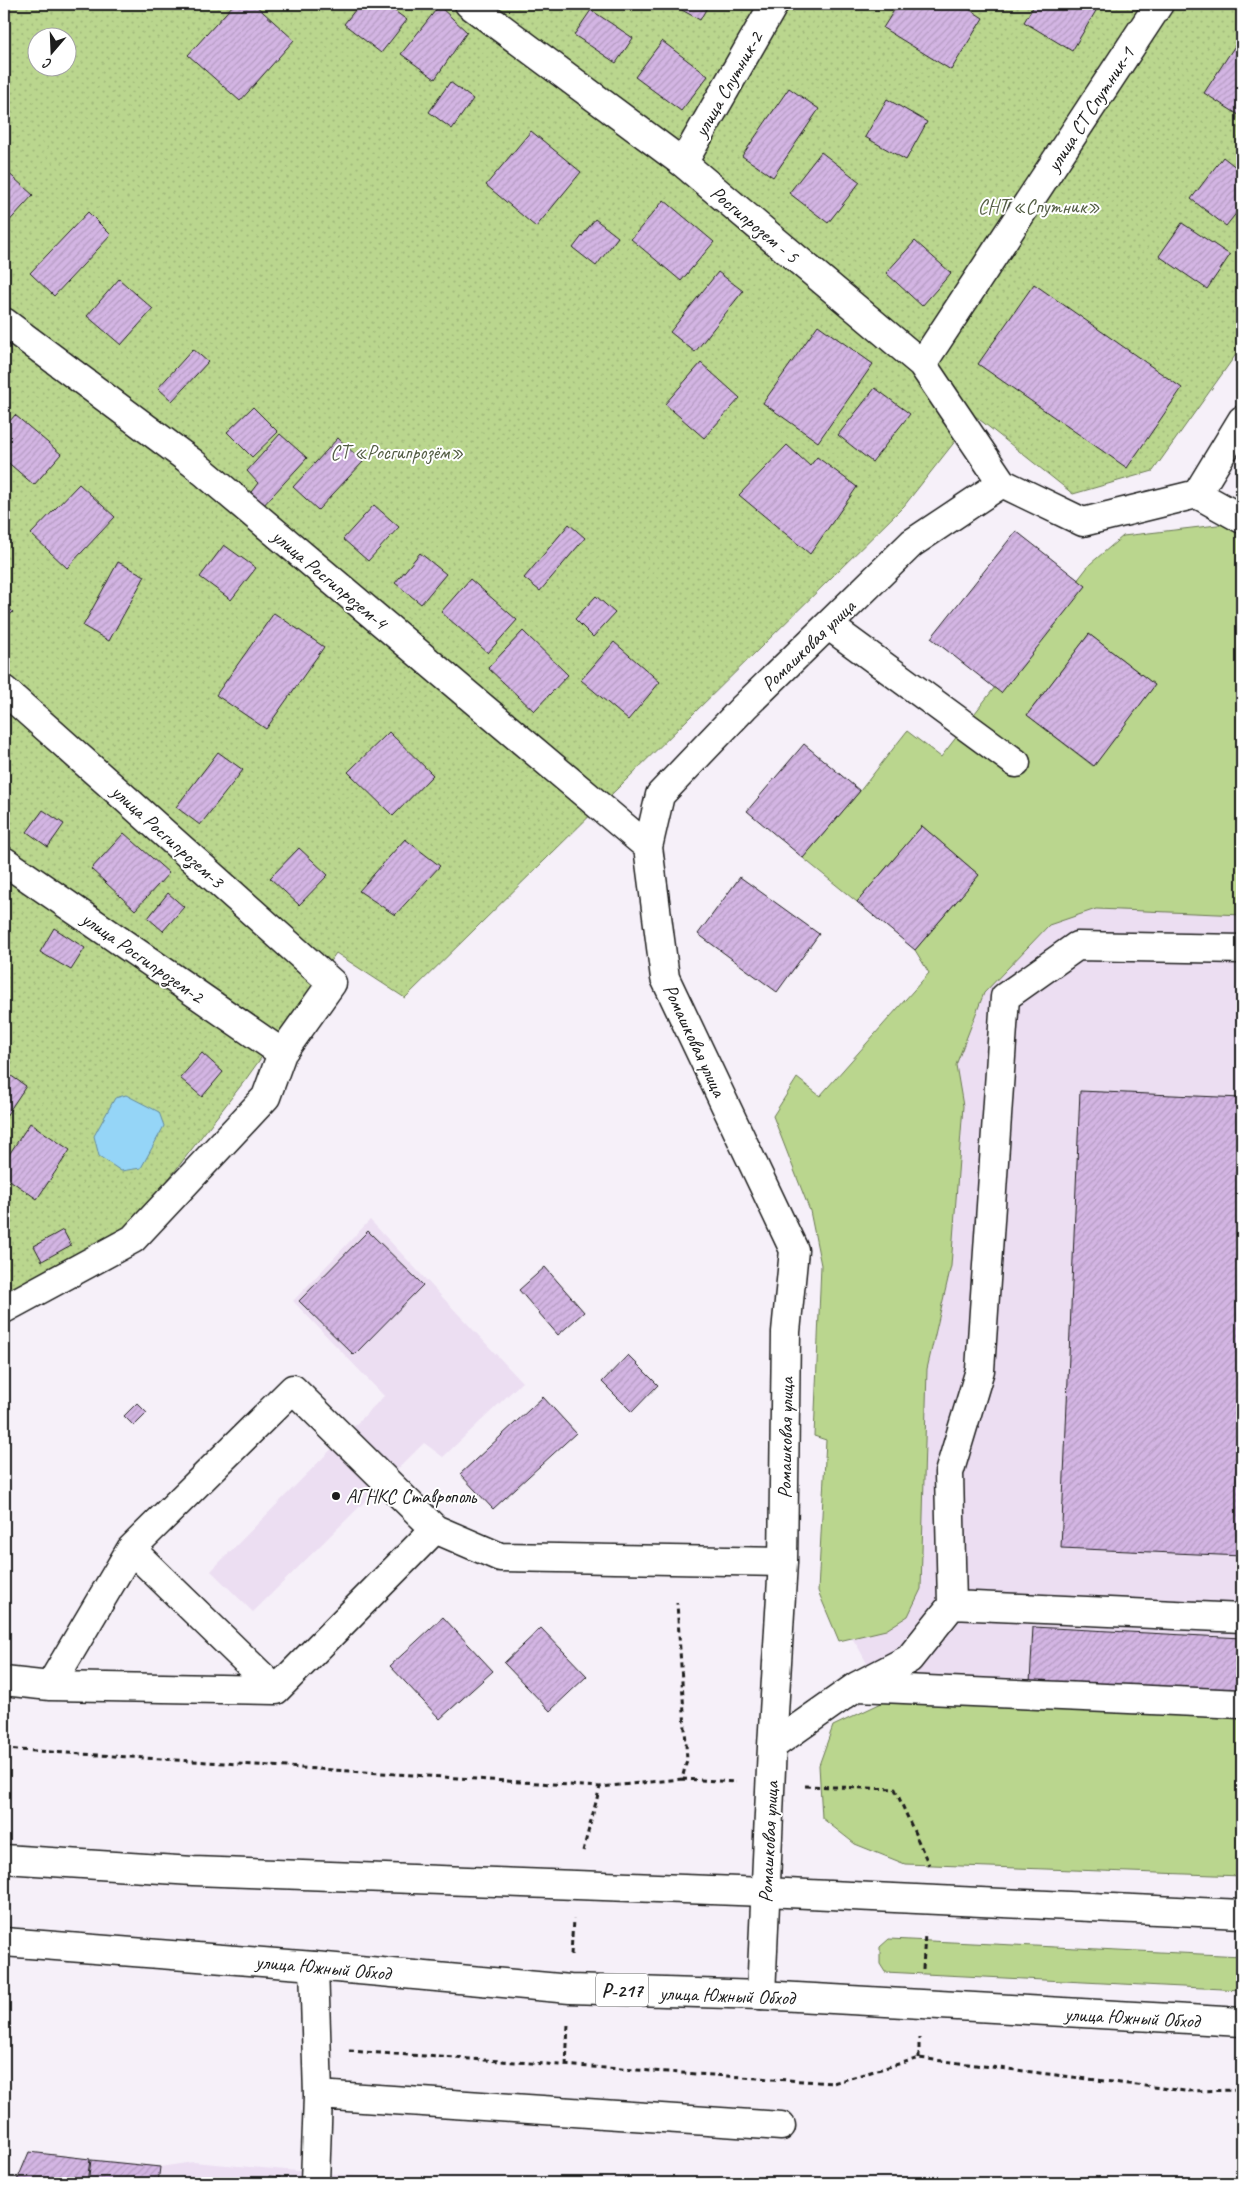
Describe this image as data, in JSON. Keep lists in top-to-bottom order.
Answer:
{
  "streets": {
    "street": [
      "улица Спутник-2",
      "улица СТ Спутник-1",
      "Росгипрозем - 5",
      "улица Росгипрозем-4",
      "Ромашковая улица",
      "улица Росгипрозем-3",
      "улица Росгипрозем-2",
      "улица Южный Обход",
      "Р-217"
    ]
  },
  "crossings": [
    ["улица Спутник-2", "Росгипрозем - 5"],
    ["улица СТ Спутник-1", "Росгипрозем - 5"],
    ["Росгипрозем - 5", "Ромашковая улица"],
    ["улица Росгипрозем-4", "Ромашковая улица"],
    ["Ромашковая улица", "улица Южный Обход"],
    ["улица Росгипрозем-3", "улица Росгипрозем-2"]
  ],
  "parks": ["СНТ «Спутник»", "СТ «Росгипрозём»"],
  "places": ["АГНКС Ставрополь"],
  "north": "bottom"
}
